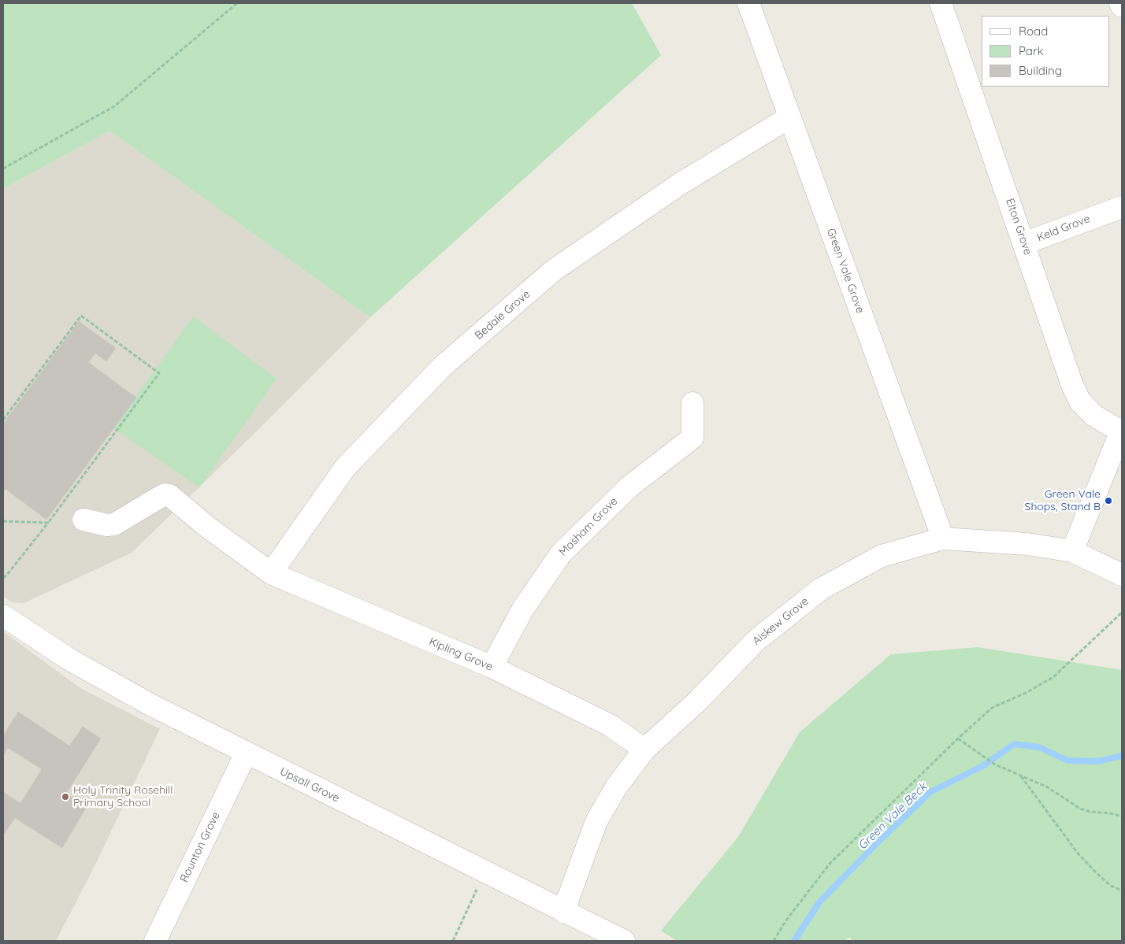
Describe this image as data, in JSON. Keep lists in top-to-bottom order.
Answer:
{
  "streets": {
    "street": [
      "Elton Grove",
      "Keld Grove",
      "Green Vale Grove",
      "Bedale Grove",
      "Masham Grove",
      "Aiskew Grove",
      "Kipling Grove",
      "Upsall Grove",
      "Rounton Grove"
    ]
  },
  "crossings": [
    ["Elton Grove", "Keld Grove"],
    ["Green Vale Grove", "Bedale Grove"],
    ["Green Vale Grove", "Aiskew Grove"],
    ["Bedale Grove", "Kipling Grove"],
    ["Masham Grove", "Kipling Grove"],
    ["Aiskew Grove", "Kipling Grove"],
    ["Aiskew Grove", "Upsall Grove"],
    ["Upsall Grove", "Rounton Grove"]
  ],
  "water": ["Green Vale Beck"],
  "places": ["Green Vale Shops, Stand B", "Holy Trinity Rosehill Primary School"],
  "legend": ["Road", "Park", "Building"]
}
